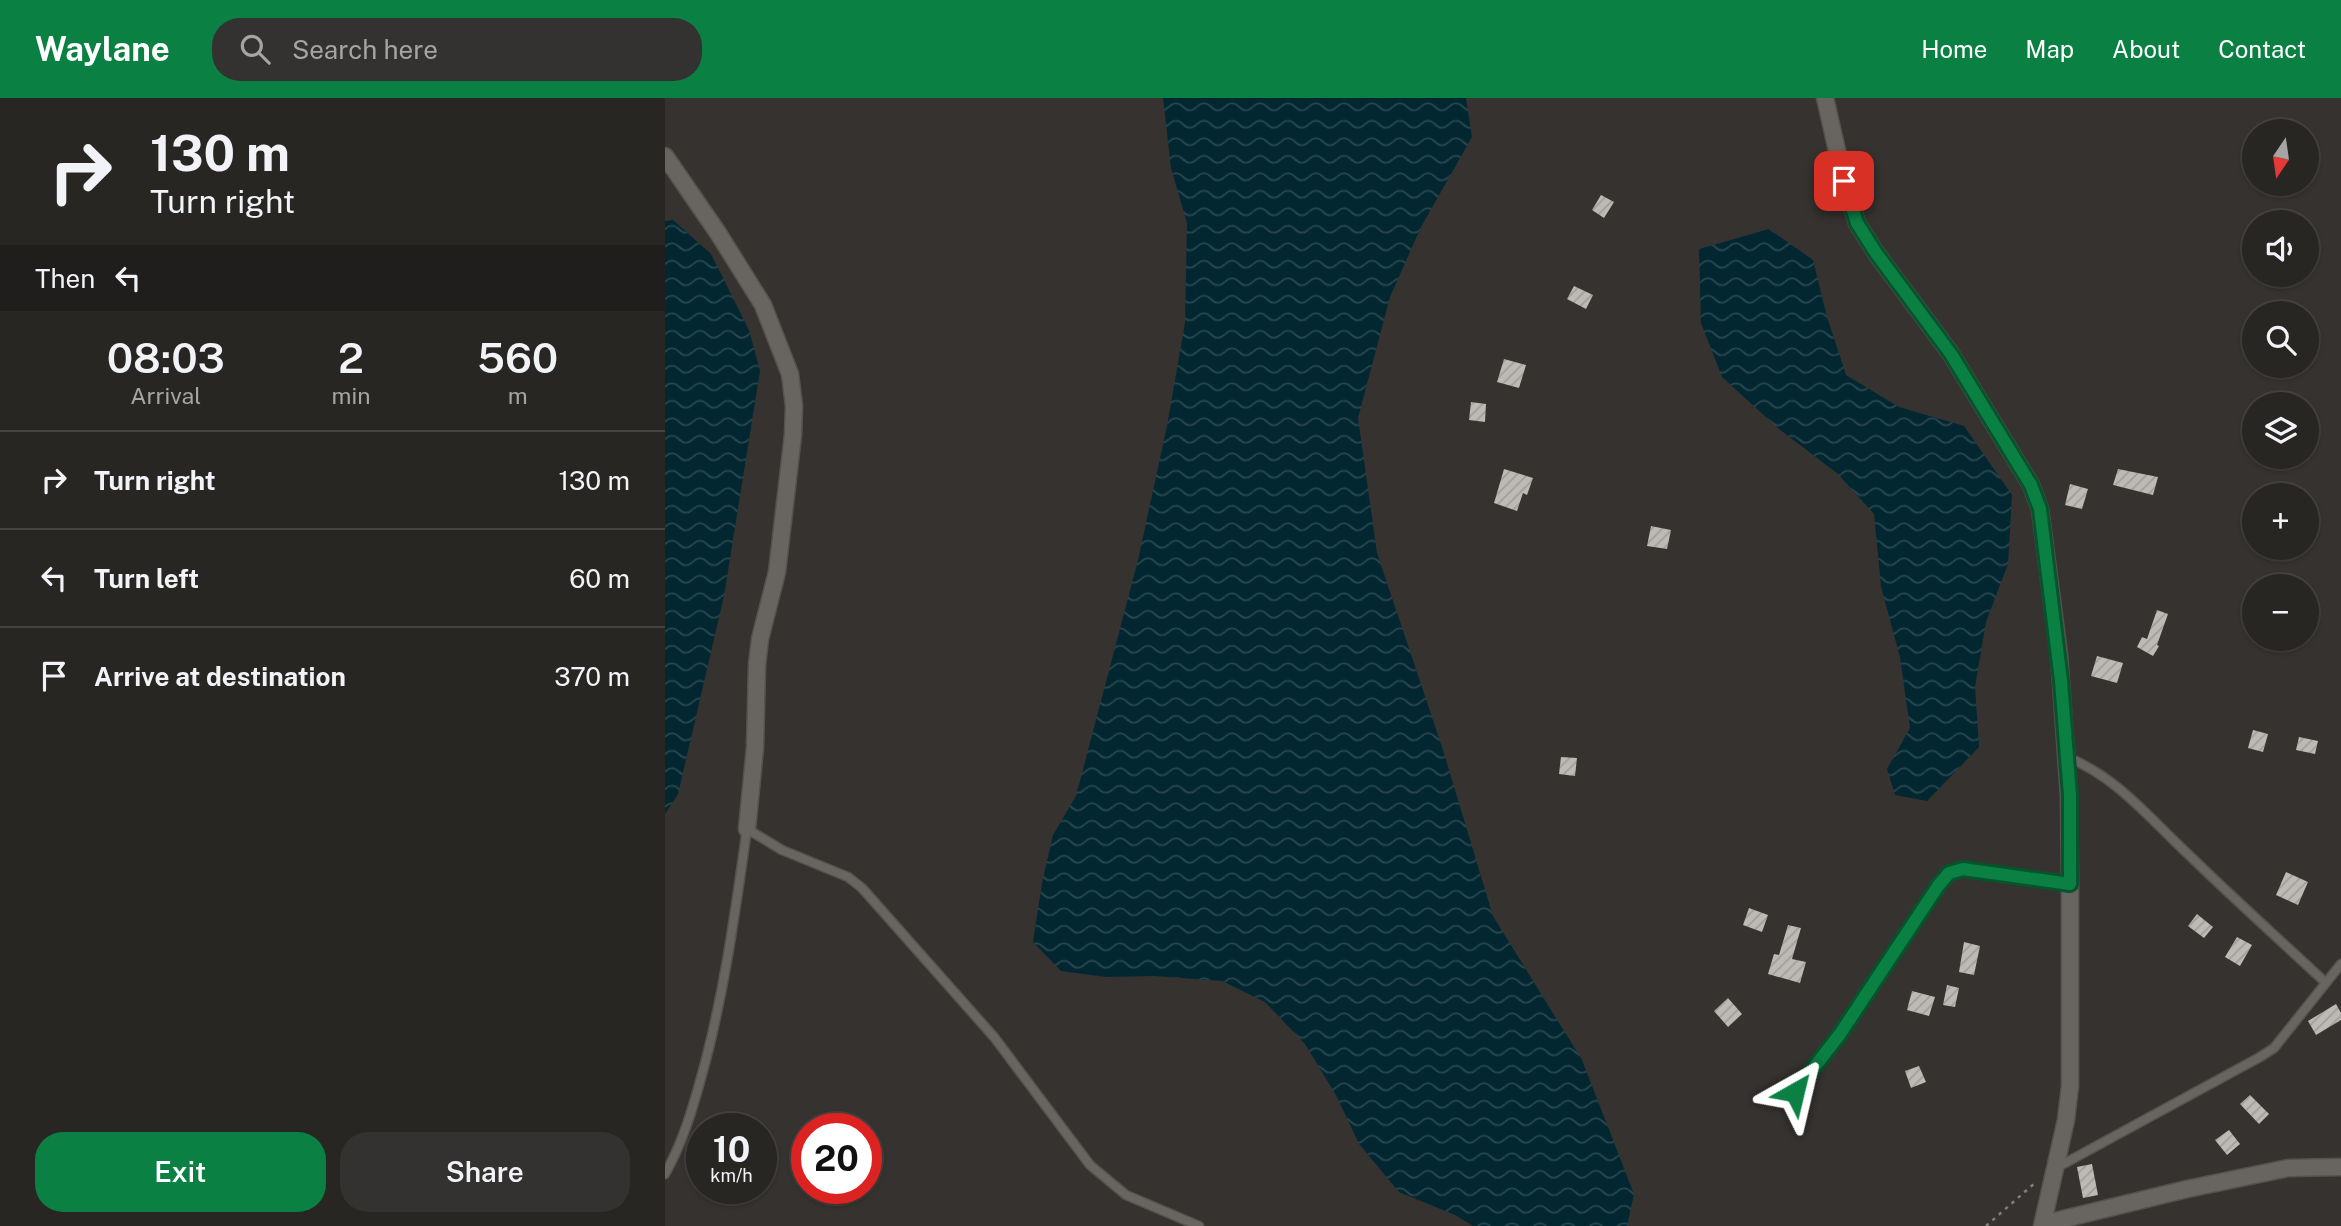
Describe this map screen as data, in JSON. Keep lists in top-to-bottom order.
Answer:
{
  "north": "bottom",
  "page": {
    "header": "Waylane",
    "search": "Search here",
    "nav": [
      "Home",
      "Map",
      "About",
      "Contact"
    ],
    "turn": ["130 m", "Turn right"],
    "map_buttons": ["+", "−"],
    "then": "Then",
    "eta": [
      "08:03",
      "Arrival",
      "2",
      "min",
      "560",
      "m"
    ],
    "list": [
      {
        "name": "Turn right",
        "value": "130 m"
      },
      {
        "name": "Turn left",
        "value": "60 m"
      },
      {
        "name": "Arrive at destination",
        "value": "370 m"
      }
    ],
    "speed": "10 km/h",
    "limit": "20",
    "buttons": ["Exit", "Share"]
  }
}
